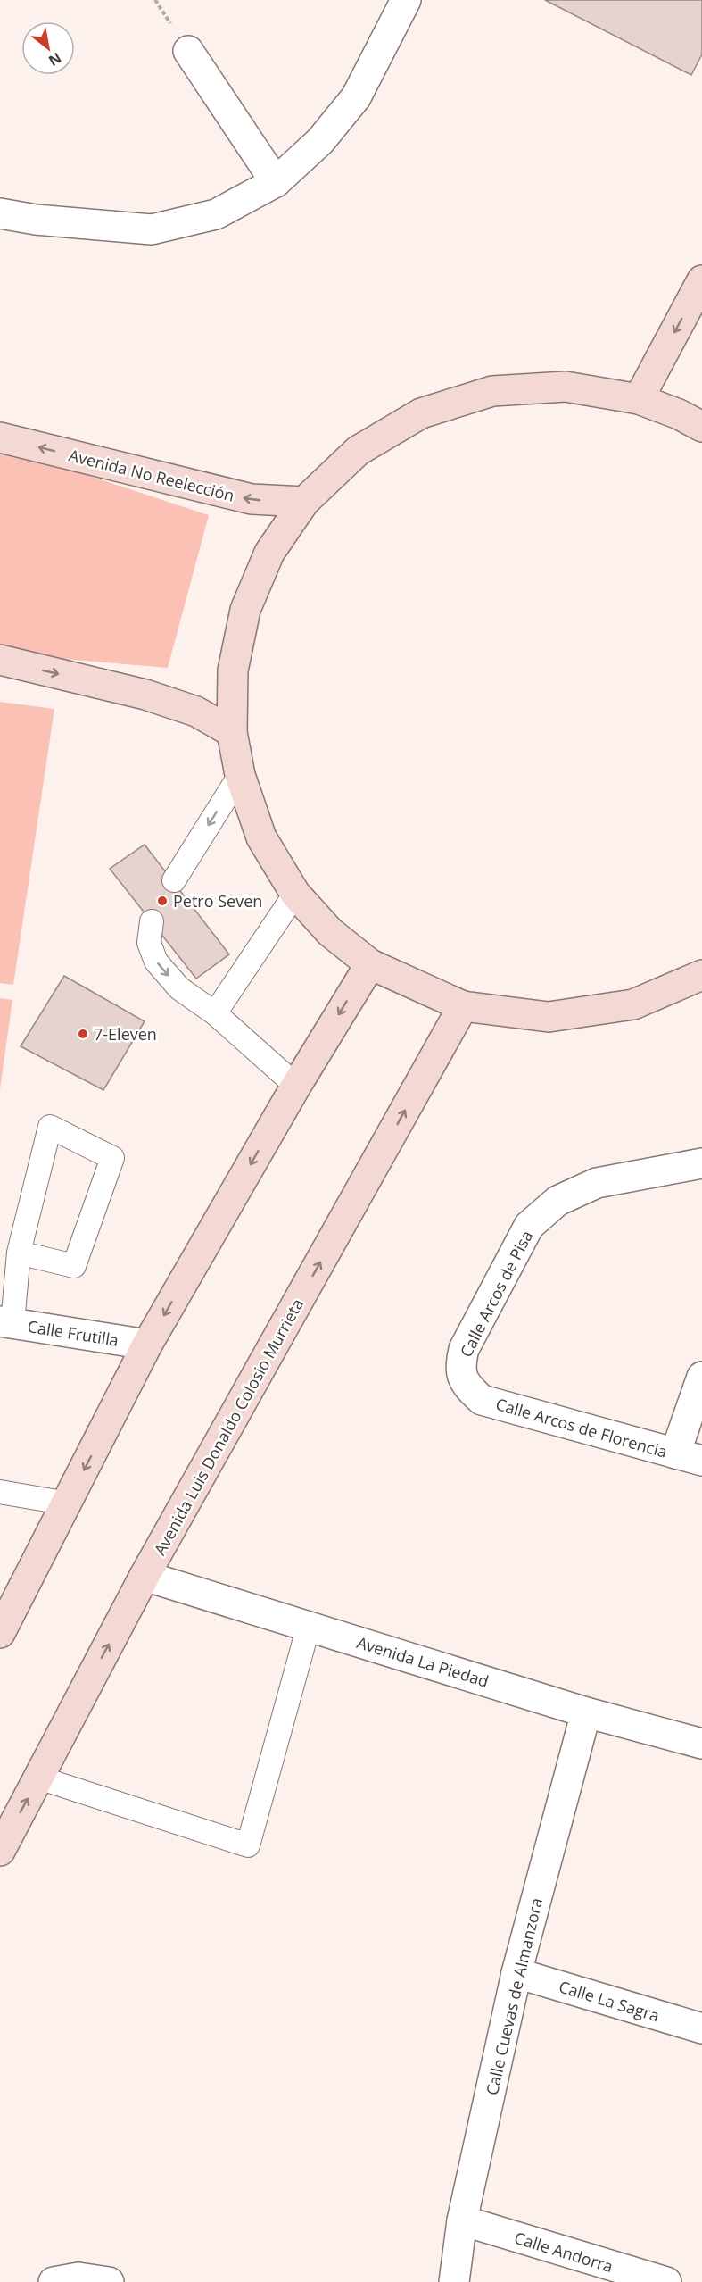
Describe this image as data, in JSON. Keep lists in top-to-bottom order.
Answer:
{
  "streets": {
    "main road": ["Avenida No Reelección", "Avenida Luis Donaldo Colosio Murrieta"],
    "street": [
      "Calle Arcos de Pisa",
      "Calle Frutilla",
      "Calle Arcos de Florencia",
      "Avenida La Piedad",
      "Calle Cuevas de Almanzora",
      "Calle La Sagra",
      "Calle Andorra"
    ]
  },
  "crossings": [
    ["Calle Arcos de Pisa", "Calle Arcos de Florencia"],
    ["Avenida Luis Donaldo Colosio Murrieta", "Avenida La Piedad"],
    ["Avenida La Piedad", "Calle Cuevas de Almanzora"],
    ["Calle Cuevas de Almanzora", "Calle La Sagra"],
    ["Calle Cuevas de Almanzora", "Calle Andorra"]
  ],
  "places": ["Petro Seven", "7-Eleven"],
  "north": "bottom right"
}
